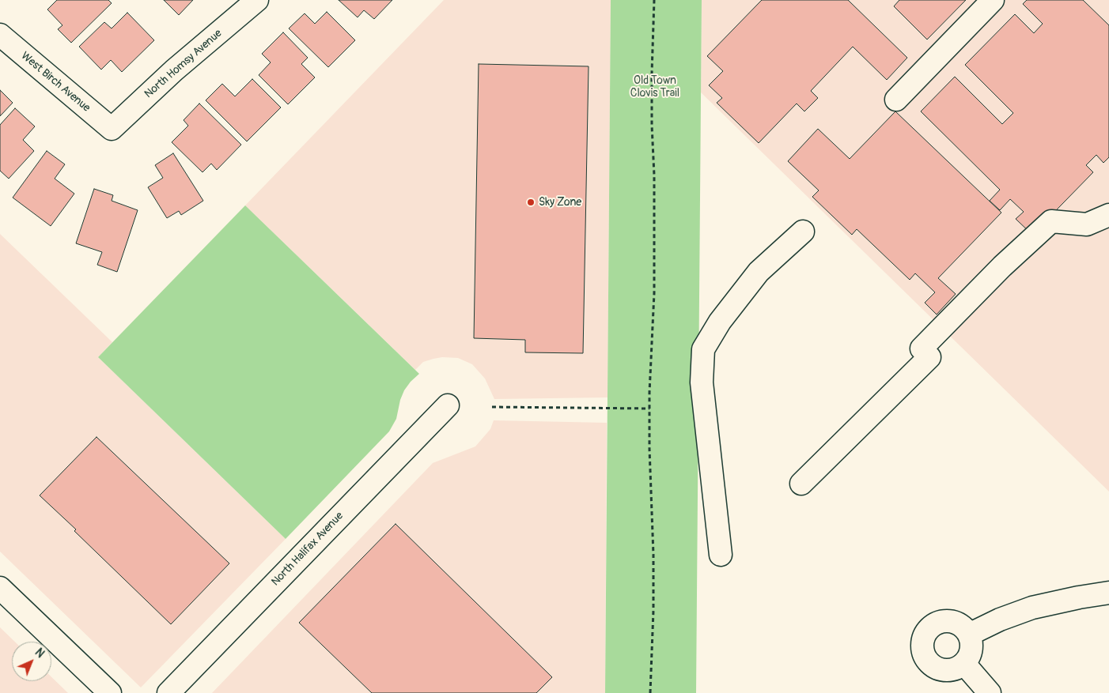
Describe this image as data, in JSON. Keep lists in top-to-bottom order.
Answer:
{
  "streets": {
    "street": ["North Homsy Avenue", "West Birch Avenue", "North Halifax Avenue"]
  },
  "crossings": [
    ["North Homsy Avenue", "West Birch Avenue"]
  ],
  "parks": ["Old Town Clovis Trail"],
  "places": ["Sky Zone"],
  "north": "top right"
}
